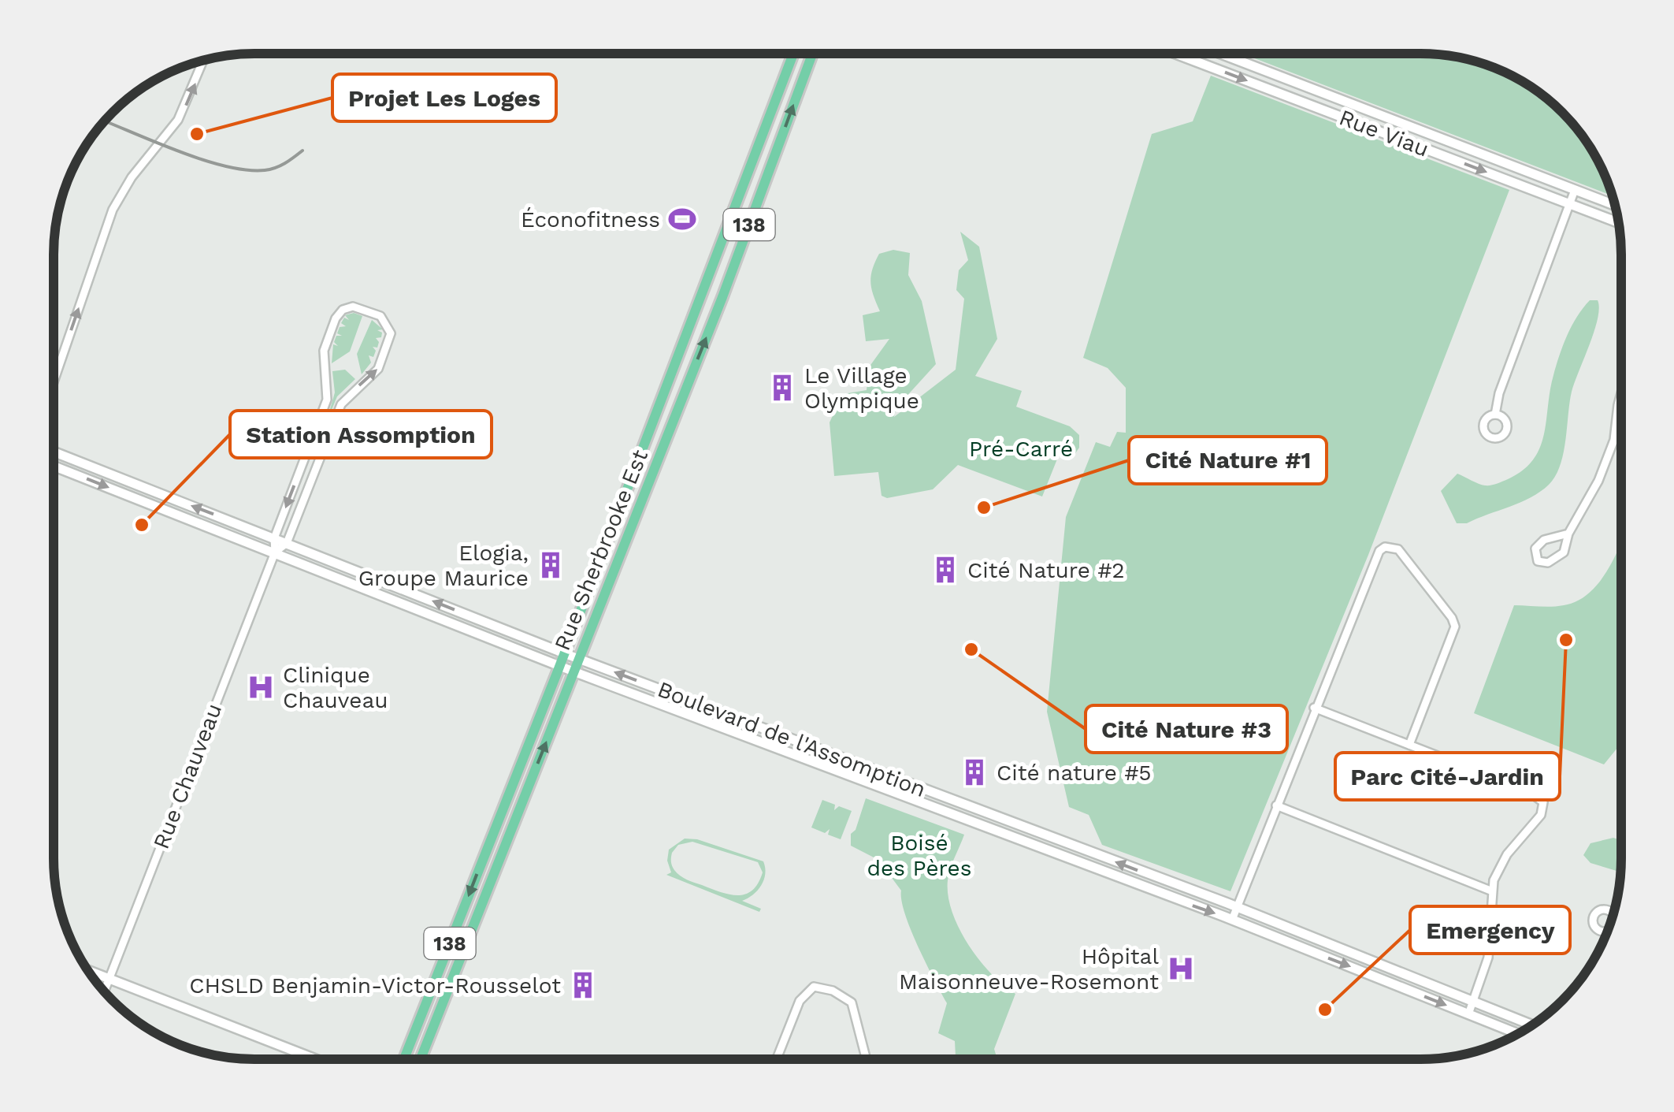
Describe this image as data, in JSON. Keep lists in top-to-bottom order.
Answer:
{
  "streets": {
    "main road": ["138", "Rue Sherbrooke Est"],
    "street": ["Rue Viau", "Boulevard de l'Assomption", "Rue Chauveau"]
  },
  "crossings": [
    ["Rue Sherbrooke Est", "Boulevard de l'Assomption"],
    ["Boulevard de l'Assomption", "Rue Chauveau"]
  ],
  "parks": ["Pré-Carré", "Boisé des Pères"],
  "places": {
    "other": [
      "Projet Les Loges",
      "Cité Nature #1",
      "Station Assomption",
      "Parc Cité-Jardin",
      "Cité Nature #3",
      "Emergency"
    ],
    "sports": ["Éconofitness"],
    "building": [
      "Le Village Olympique",
      "Elogia, Groupe Maurice",
      "Cité Nature #2",
      "Cité nature #5",
      "CHSLD Benjamin-Victor-Rousselot"
    ],
    "hospital": ["Clinique Chauveau", "Hôpital Maisonneuve-Rosemont"]
  }
}
